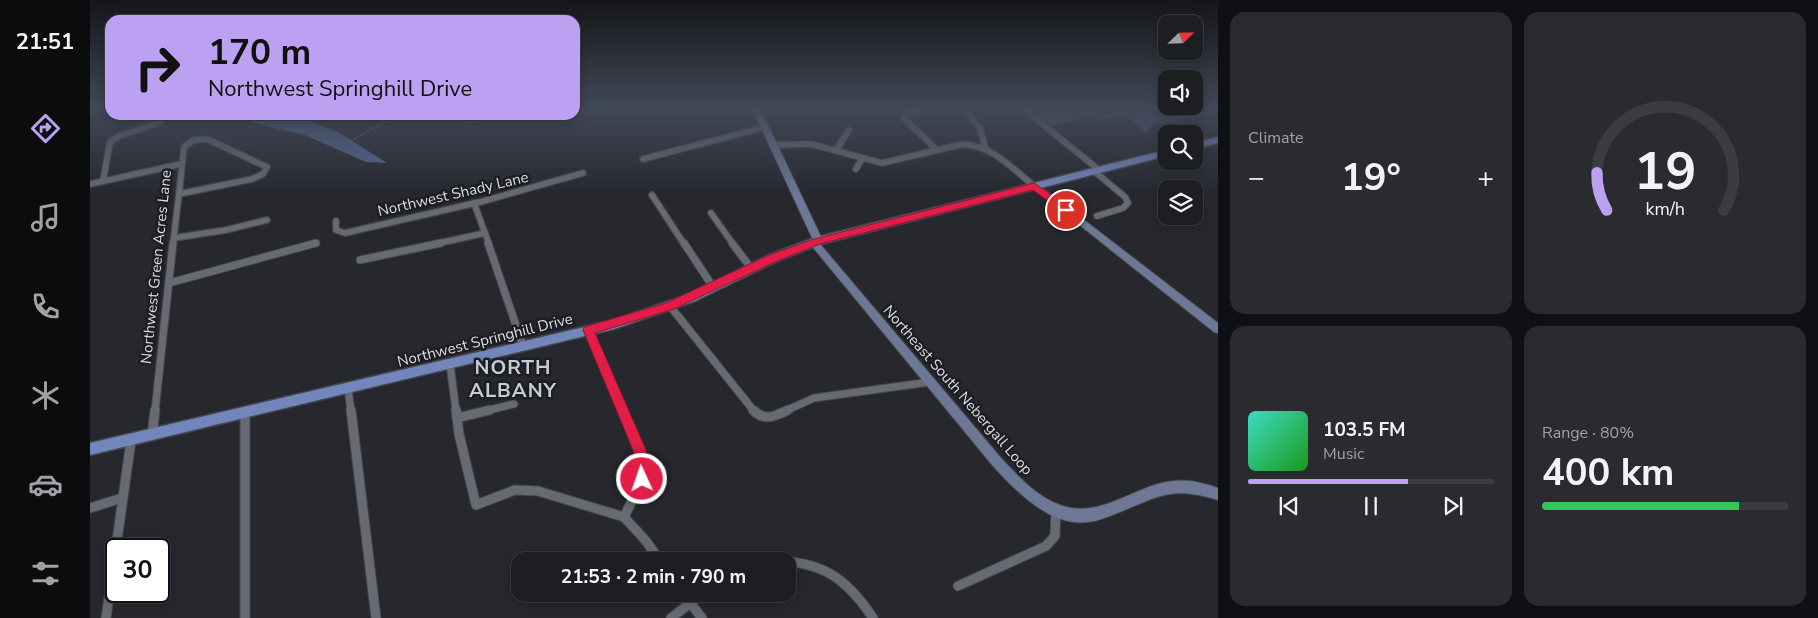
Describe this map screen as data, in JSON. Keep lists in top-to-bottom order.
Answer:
{
  "streets": {
    "main road": ["Northwest Springhill Drive"],
    "street": ["Northwest Shady Lane", "Northwest Green Acres Lane", "Northeast South Nebergall Loop"]
  },
  "crossings": [
    ["Northwest Green Acres Lane", "Northwest Springhill Drive"],
    ["Northwest Springhill Drive", "Northeast South Nebergall Loop"]
  ],
  "districts": ["NORTH ALBANY"],
  "north": "top right",
  "page": {
    "tabs": "21:51",
    "tile": [
      "Climate",
      ["Range · 80%", "400 km"]
    ],
    "turn": ["170 m", "Northwest Springhill Drive"],
    "heat": ["−", "19°", "+"],
    "song": ["103.5 FM", "Music"],
    "limit": "30",
    "trip": "21:53 · 2 min · 790 m",
    "gauge": ["19", "km/h"]
  }
}
